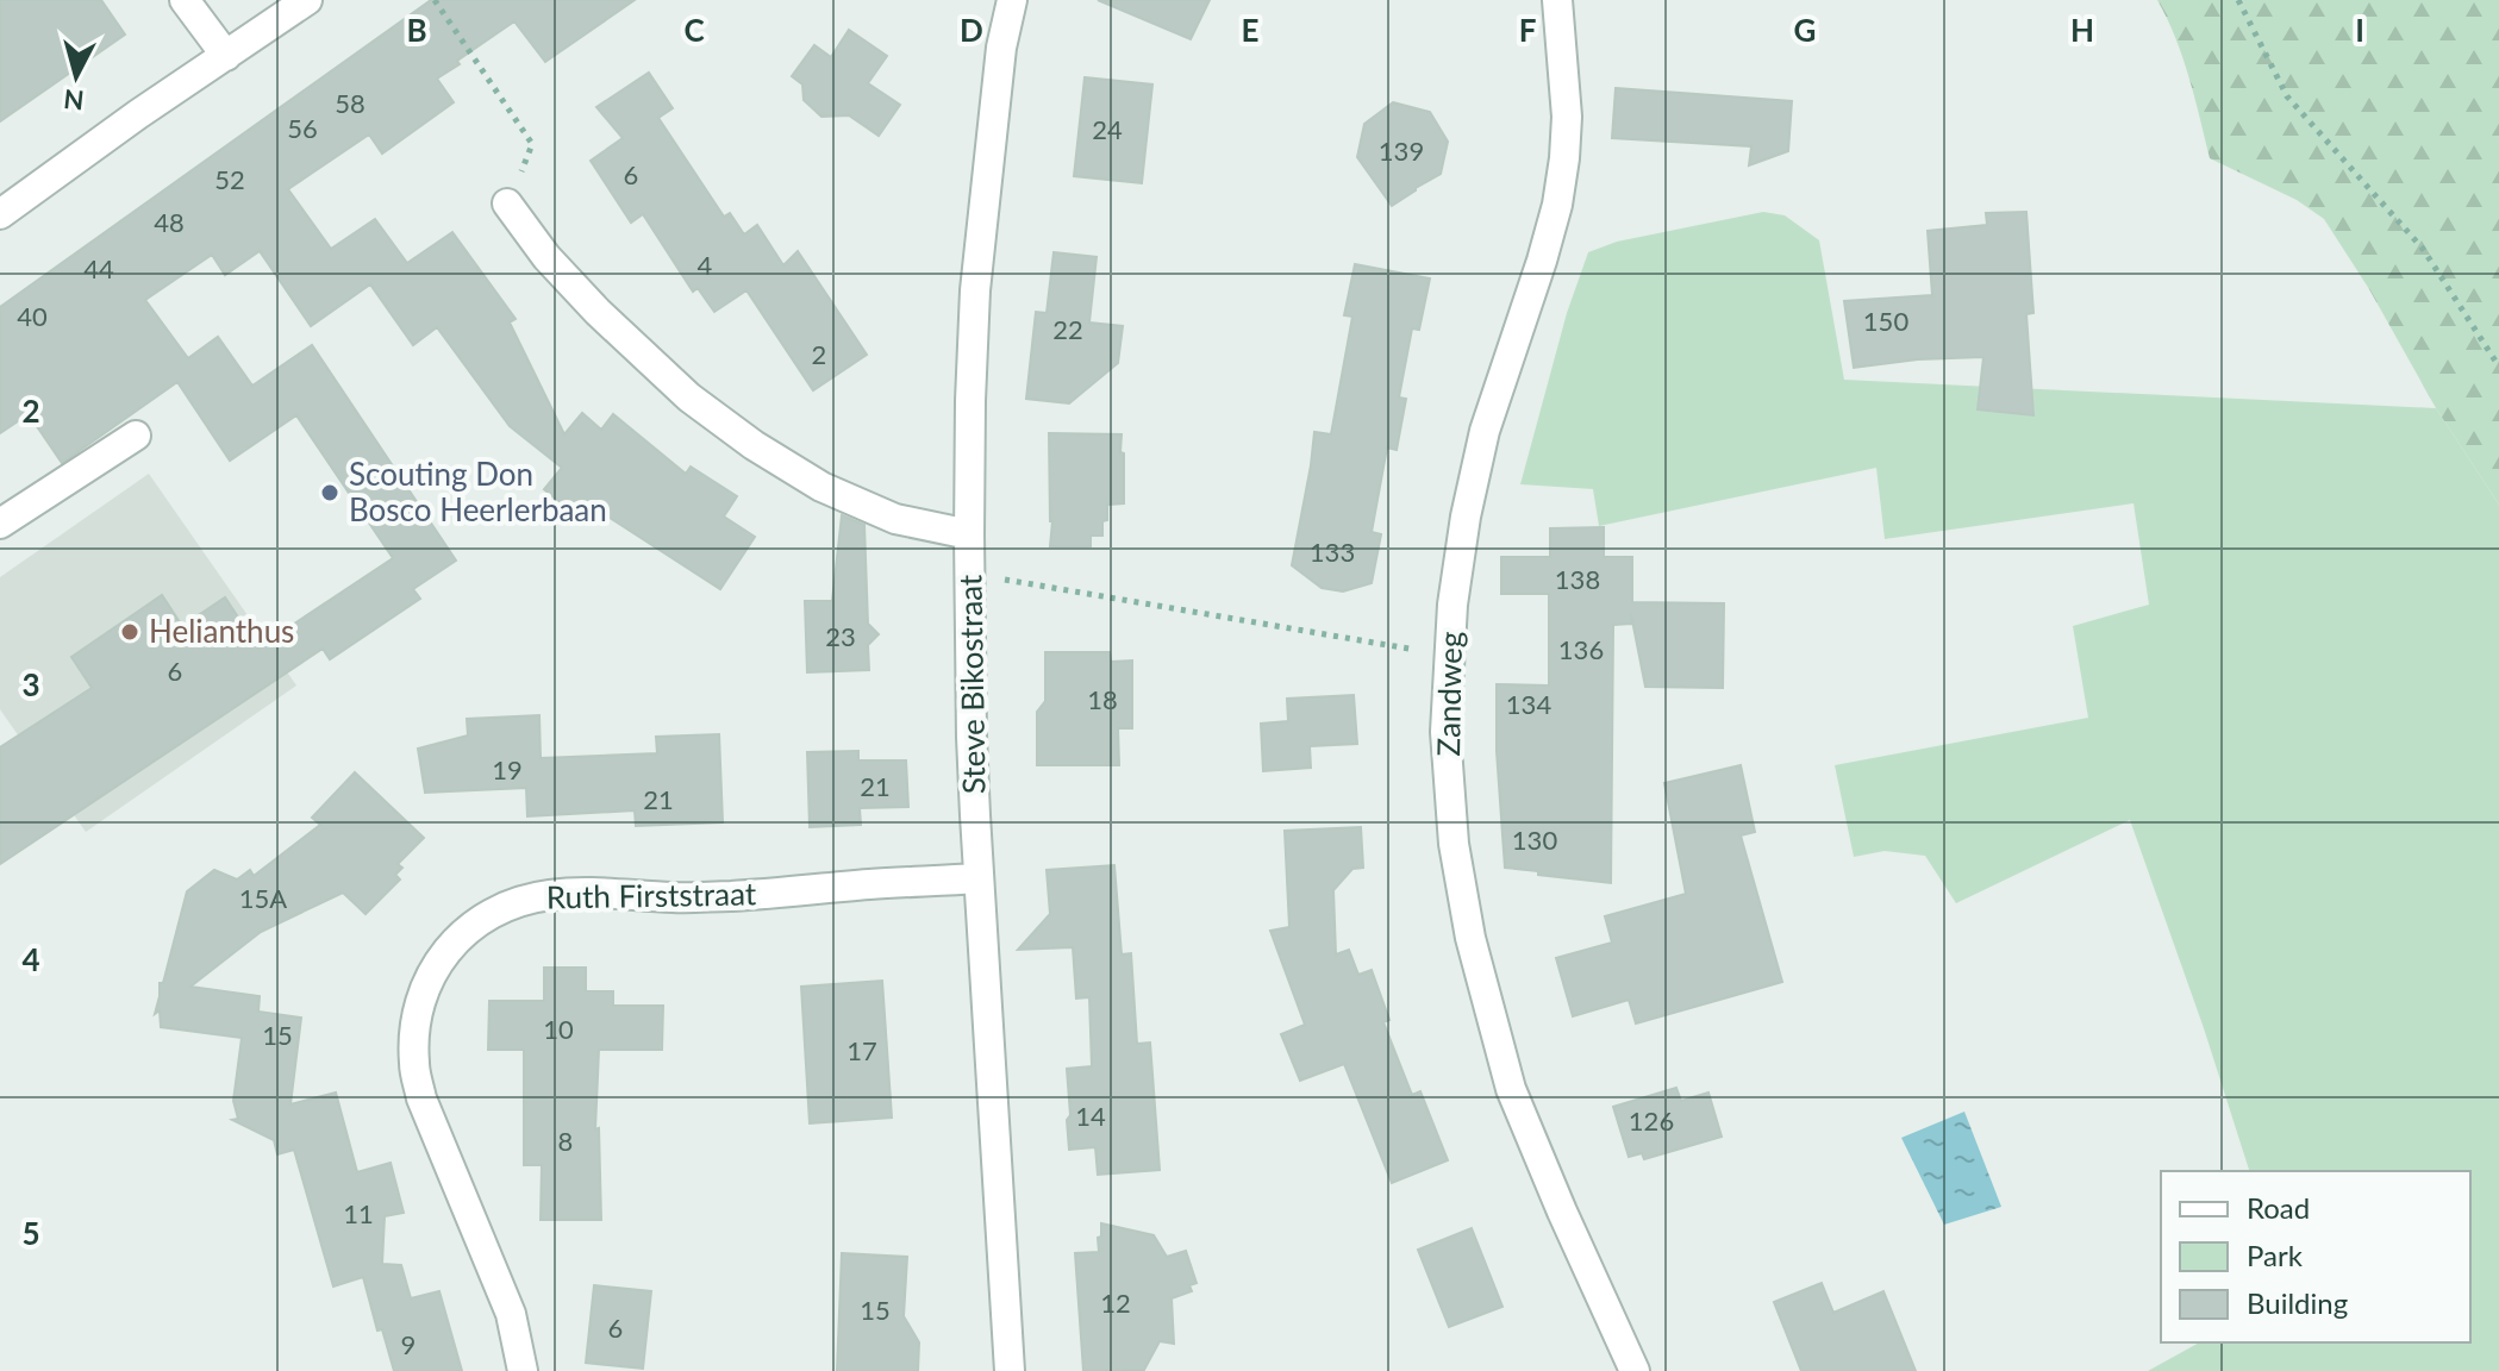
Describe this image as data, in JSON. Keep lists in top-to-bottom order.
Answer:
{
  "streets": {
    "street": ["Steve Bikostraat", "Zandweg", "Ruth Firststraat"]
  },
  "crossings": [
    ["Steve Bikostraat", "Ruth Firststraat"]
  ],
  "places": ["Scouting Don Bosco Heerlerbaan", "Helianthus"],
  "house_numbers": [
    "58",
    "56",
    "24",
    "139",
    "6",
    "52",
    "48",
    "4",
    "44",
    "40",
    "150",
    "22",
    "2",
    "133",
    "138",
    "23",
    "136",
    "6",
    "18",
    "134",
    "19",
    "21",
    "21",
    "130",
    "15A",
    "10",
    "15",
    "17",
    "14",
    "126",
    "8",
    "11",
    "12",
    "15",
    "6",
    "9"
  ],
  "legend": ["Road", "Park", "Building"],
  "north": "bottom",
  "grid": {
    "columns": [
      "B",
      "C",
      "D",
      "E",
      "F",
      "G",
      "H",
      "I"
    ],
    "rows": [
      "2",
      "3",
      "4",
      "5"
    ]
  }
}
